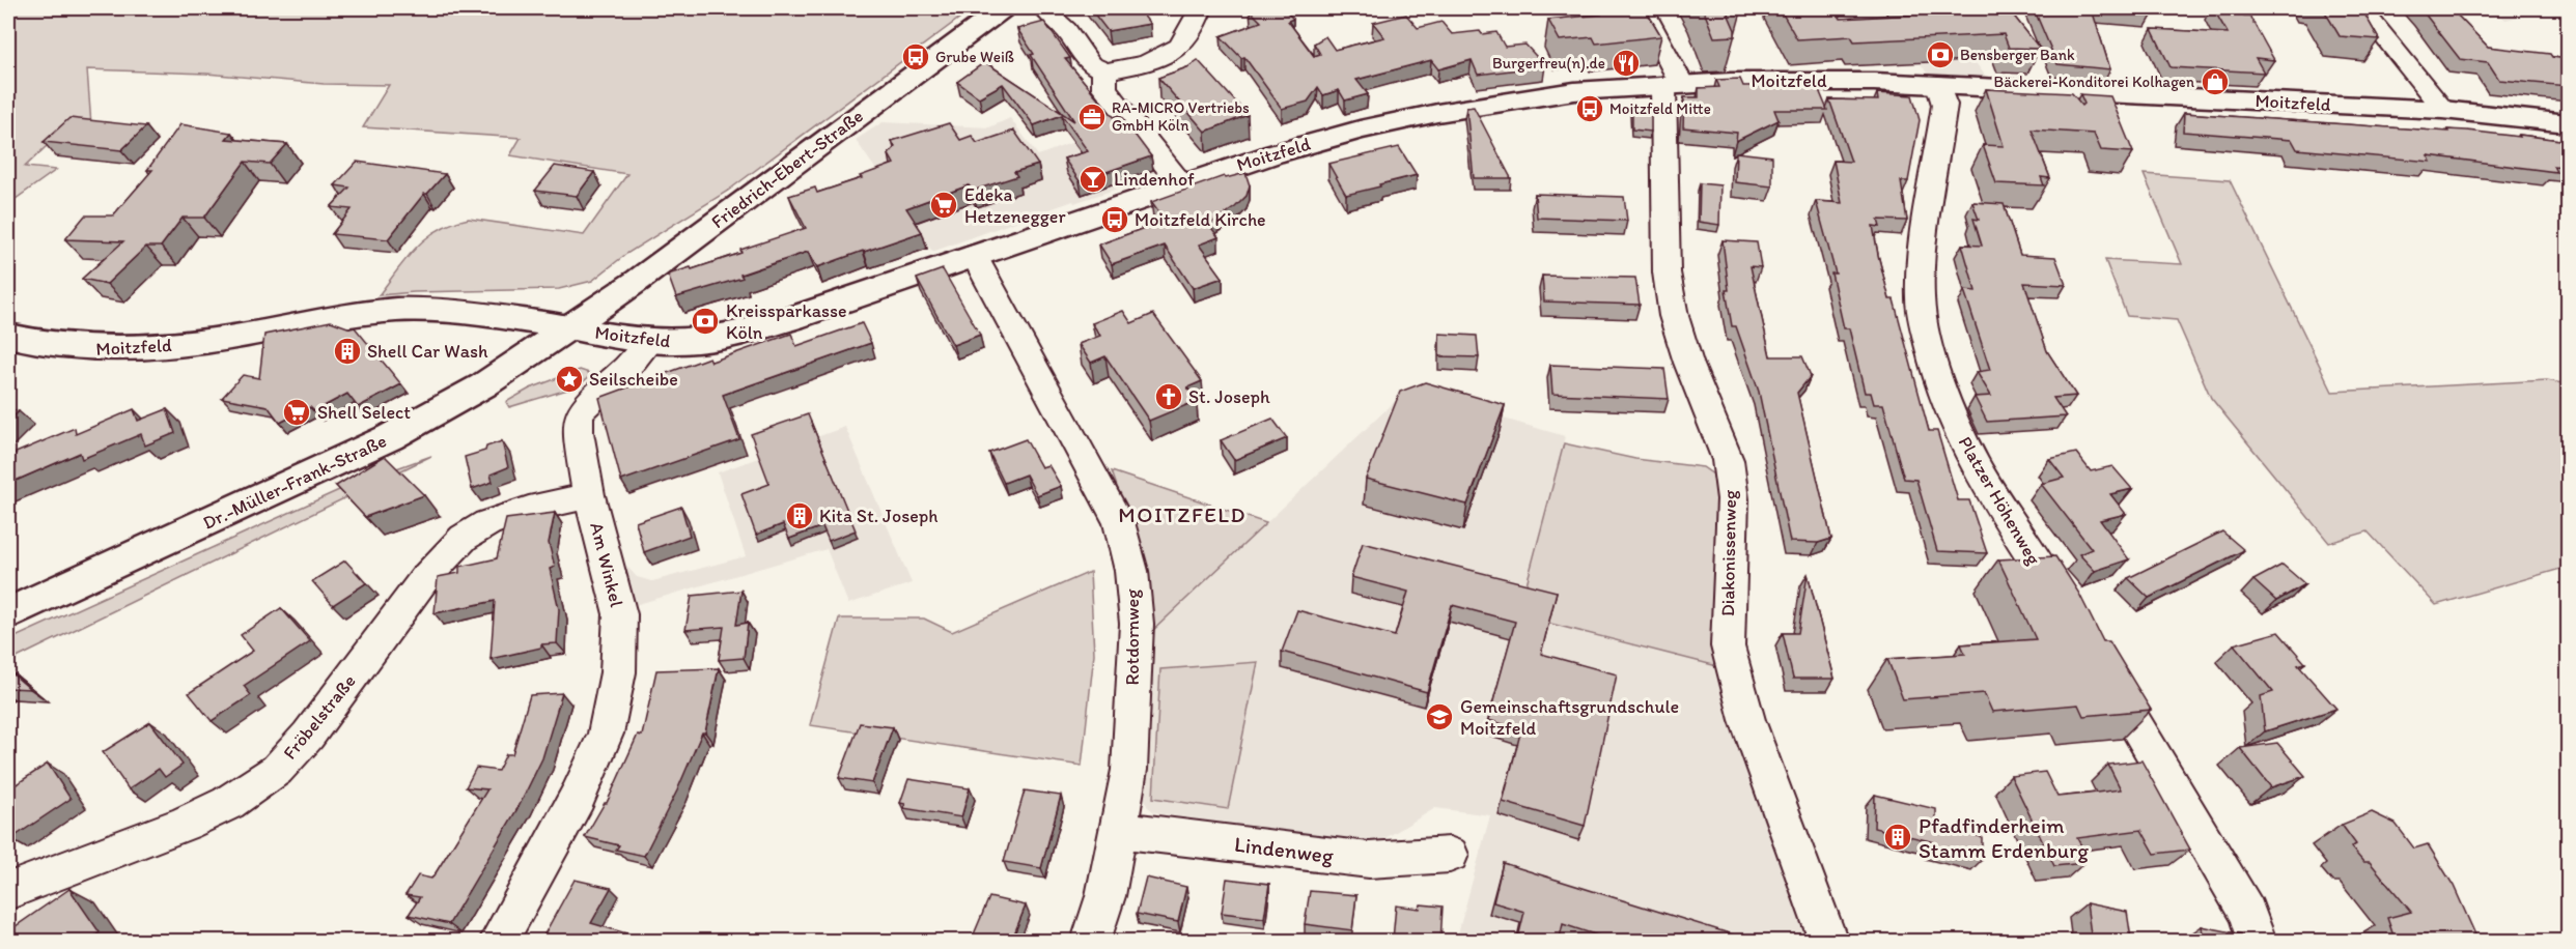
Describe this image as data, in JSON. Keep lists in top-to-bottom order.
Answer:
{
  "streets": {
    "main road": ["Moitzfeld", "Friedrich-Ebert-Straße", "Dr.-Müller-Frank-Straße"],
    "street": [
      "Platzer Höhenweg",
      "Diakonissenweg",
      "Am Winkel",
      "Rotdornweg",
      "Fröbelstraße",
      "Lindenweg"
    ]
  },
  "crossings": [
    ["Moitzfeld", "Friedrich-Ebert-Straße"],
    ["Moitzfeld", "Dr.-Müller-Frank-Straße"],
    ["Moitzfeld", "Platzer Höhenweg"],
    ["Moitzfeld", "Diakonissenweg"],
    ["Moitzfeld", "Am Winkel"],
    ["Moitzfeld", "Rotdornweg"],
    ["Friedrich-Ebert-Straße", "Dr.-Müller-Frank-Straße"],
    ["Am Winkel", "Fröbelstraße"],
    ["Rotdornweg", "Lindenweg"]
  ],
  "districts": ["MOITZFELD"],
  "places": {
    "bank": ["Bensberger Bank", "Kreissparkasse Köln"],
    "bus stop": ["Grube Weiß", "Moitzfeld Mitte", "Moitzfeld Kirche"],
    "restaurant": ["Burgerfreu(n).de"],
    "shop": ["Bäckerei-Konditorei Kolhagen"],
    "office": ["RA-MICRO Vertriebs GmbH Köln"],
    "bar": ["Lindenhof"],
    "supermarket": ["Edeka Hetzenegger", "Shell Select"],
    "building": ["Shell Car Wash", "Kita St. Joseph", "Pfadfinderheim Stamm Erdenburg"],
    "place": ["Seilscheibe"],
    "church": ["St. Joseph"],
    "school or university": ["Gemeinschaftsgrundschule Moitzfeld"]
  }
}
